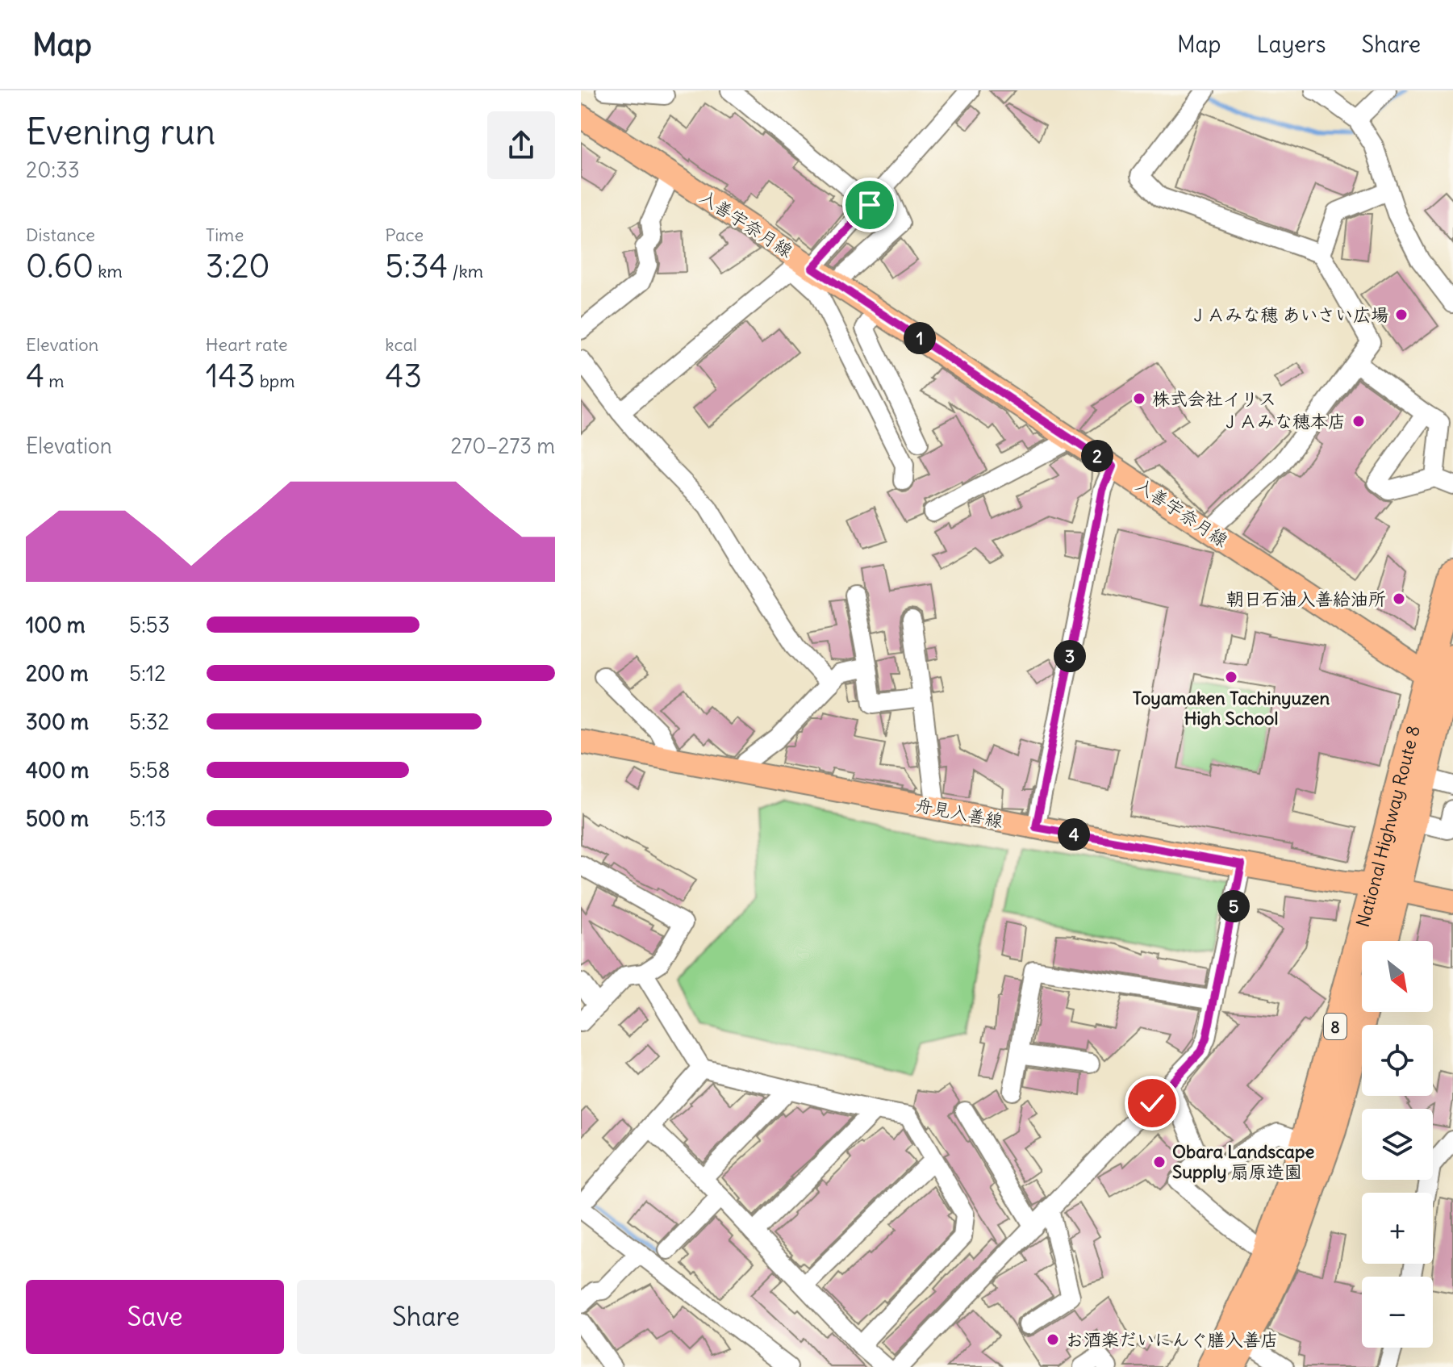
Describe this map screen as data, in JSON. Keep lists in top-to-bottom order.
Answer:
{
  "streets": {
    "highway": ["National Highway Route 8", "8"],
    "main road": ["入善宇奈月線", "舟見入善線"]
  },
  "crossings": [
    ["入善宇奈月線", "National Highway Route 8"],
    ["舟見入善線", "National Highway Route 8"]
  ],
  "places": [
    "ＪＡみな穂 あいさい広場",
    "株式会社イリス",
    "ＪＡみな穂本店",
    "朝日石油入善給油所",
    "Toyamaken Tachinyuzen High School",
    "Obara Landscape Supply 扇原造園",
    "お酒楽だいにんぐ膳入善店"
  ],
  "north": "bottom right",
  "page": {
    "header": "Map",
    "nav": ["Map", "Layers", "Share"],
    "heading": ["Evening run", "20:33"],
    "stats": [
      ["Distance", "0.60 km"],
      ["Time", "3:20"],
      ["Pace", "5:34 /km"],
      ["Elevation", "4 m"],
      ["Heart rate", "143 bpm"],
      ["kcal", "43"]
    ],
    "pins": [
      "1",
      "2",
      "3",
      "4",
      "5"
    ],
    "chart": ["Elevation", "270–273 m"],
    "list": [
      {
        "name": "100 m",
        "note": "5:53"
      },
      {
        "name": "200 m",
        "note": "5:12"
      },
      {
        "name": "300 m",
        "note": "5:32"
      },
      {
        "name": "400 m",
        "note": "5:58"
      },
      {
        "name": "500 m",
        "note": "5:13"
      }
    ],
    "map_buttons": ["+", "−"],
    "buttons": ["Save", "Share"]
  }
}
